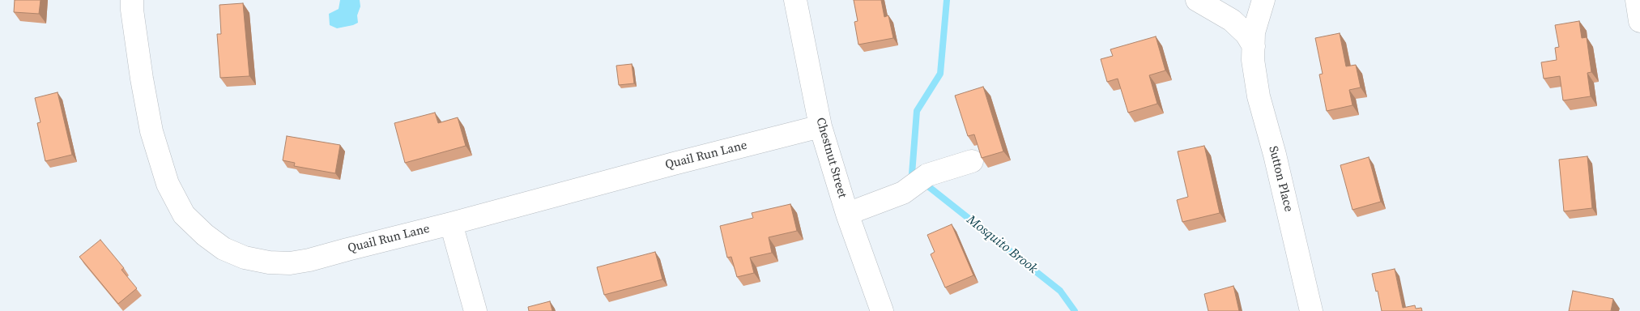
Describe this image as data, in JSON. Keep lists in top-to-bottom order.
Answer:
{
  "streets": {
    "street": ["Quail Run Lane", "Chestnut Street", "Sutton Place"]
  },
  "crossings": [
    ["Quail Run Lane", "Chestnut Street"]
  ],
  "water": ["Mosquito Brook"]
}
